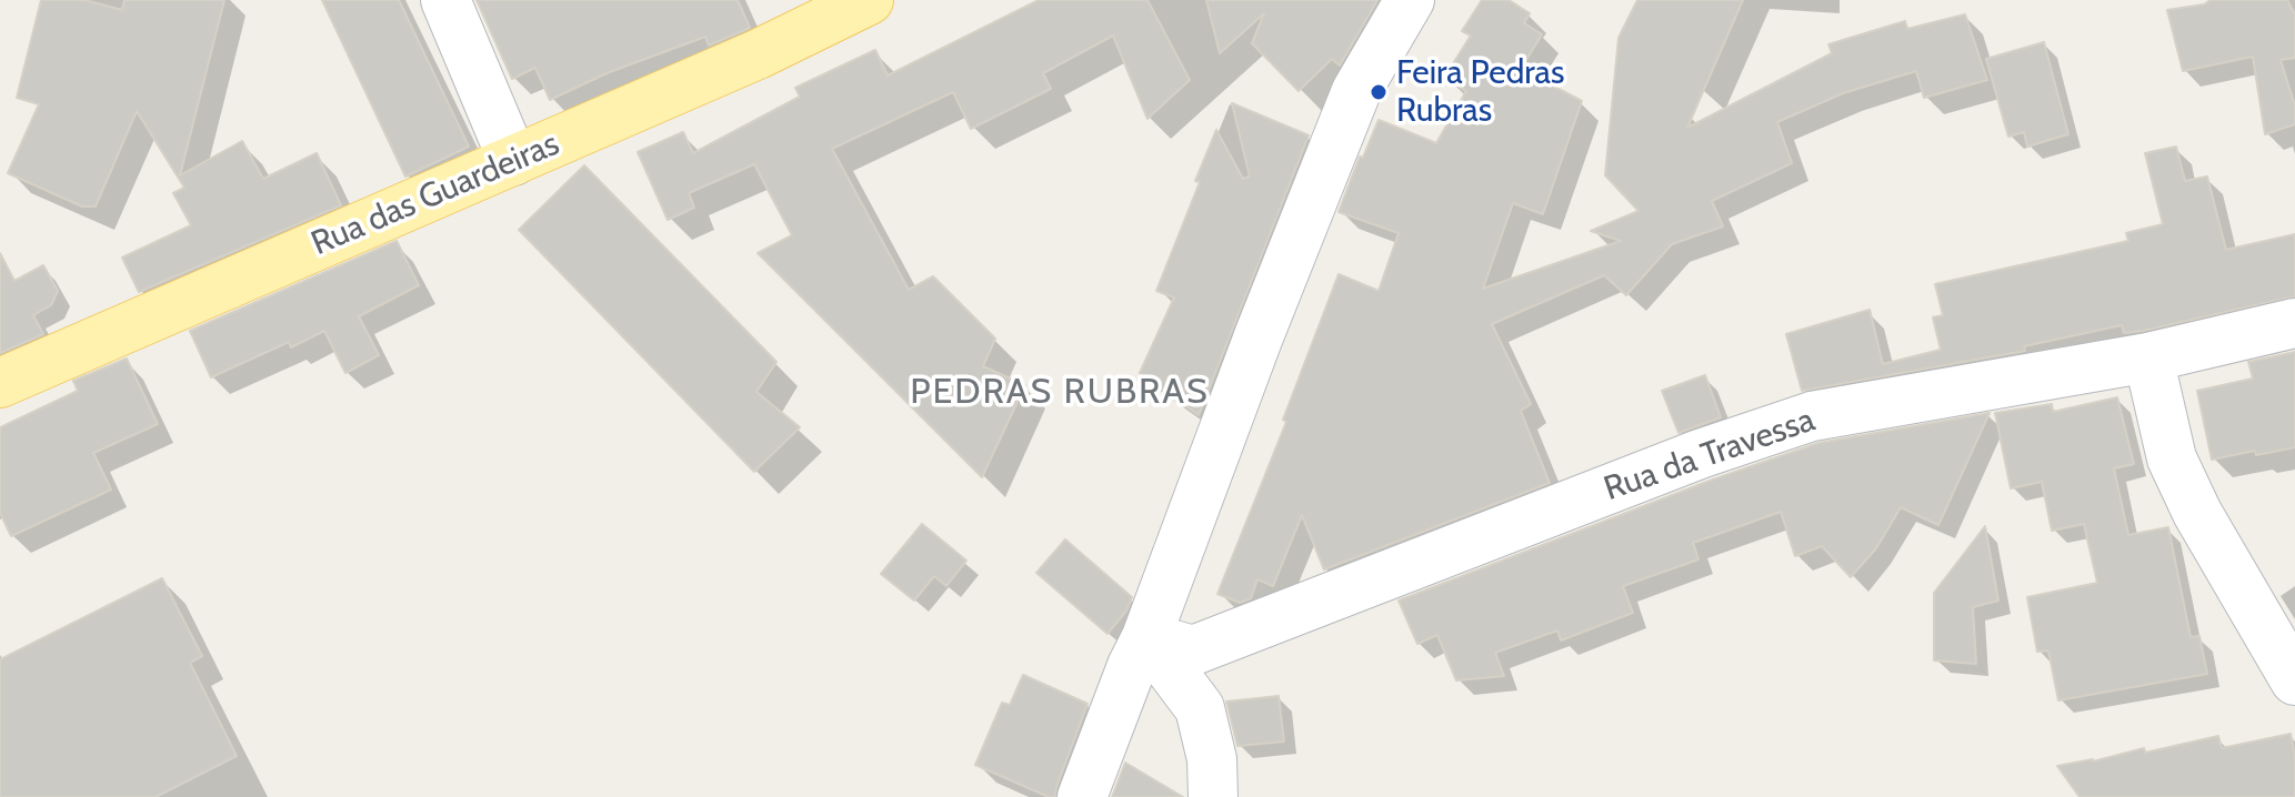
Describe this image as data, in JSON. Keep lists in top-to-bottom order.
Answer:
{
  "streets": {
    "main road": ["Rua das Guardeiras"],
    "street": ["Rua da Travessa"]
  },
  "districts": ["PEDRAS RUBRAS"],
  "places": ["Feira Pedras Rubras"]
}
